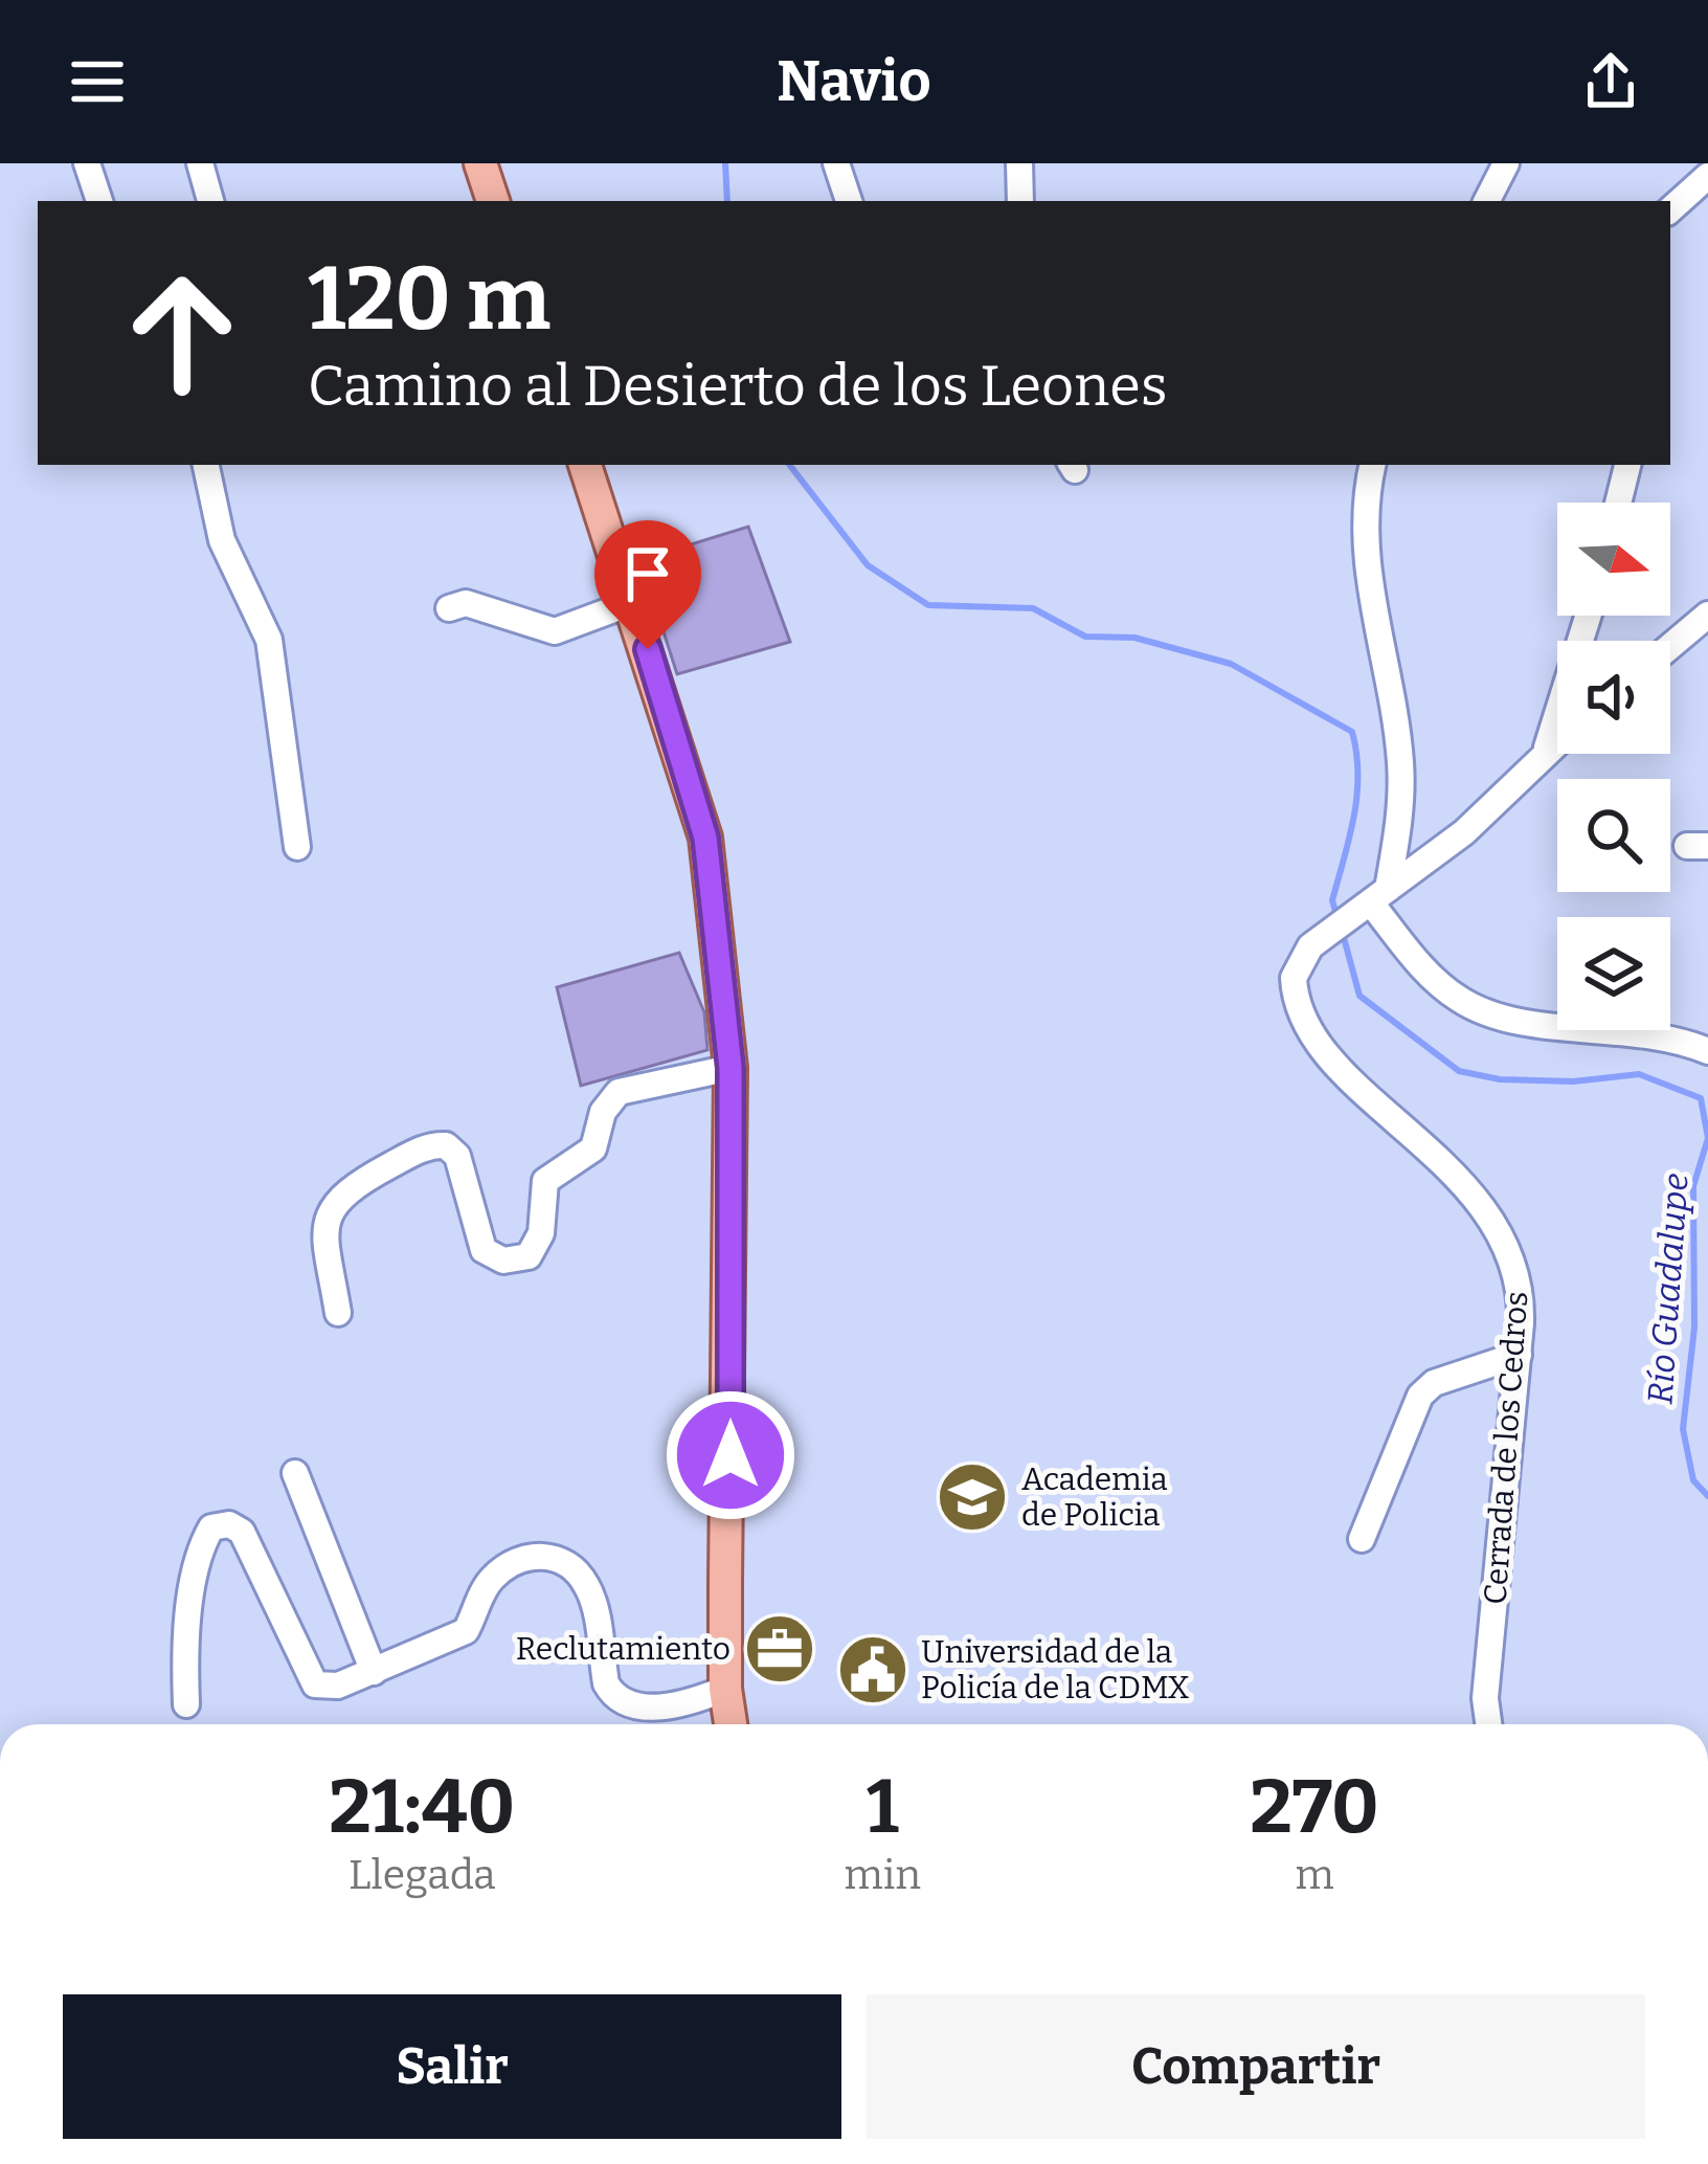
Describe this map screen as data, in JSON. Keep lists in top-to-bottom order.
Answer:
{
  "streets": {
    "street": ["Cerrada de los Cedros"]
  },
  "water": ["Río Guadalupe"],
  "places": {
    "school or university": ["Academia de Policia"],
    "office": ["Reclutamiento"],
    "public building": ["Universidad de la Policía de la CDMX"]
  },
  "north": "right",
  "page": {
    "header": "Navio",
    "turn": ["120 m", "Camino al Desierto de los Leones"],
    "eta": [
      "21:40",
      "Llegada",
      "1",
      "min",
      "270",
      "m"
    ],
    "buttons": ["Salir", "Compartir"]
  }
}
